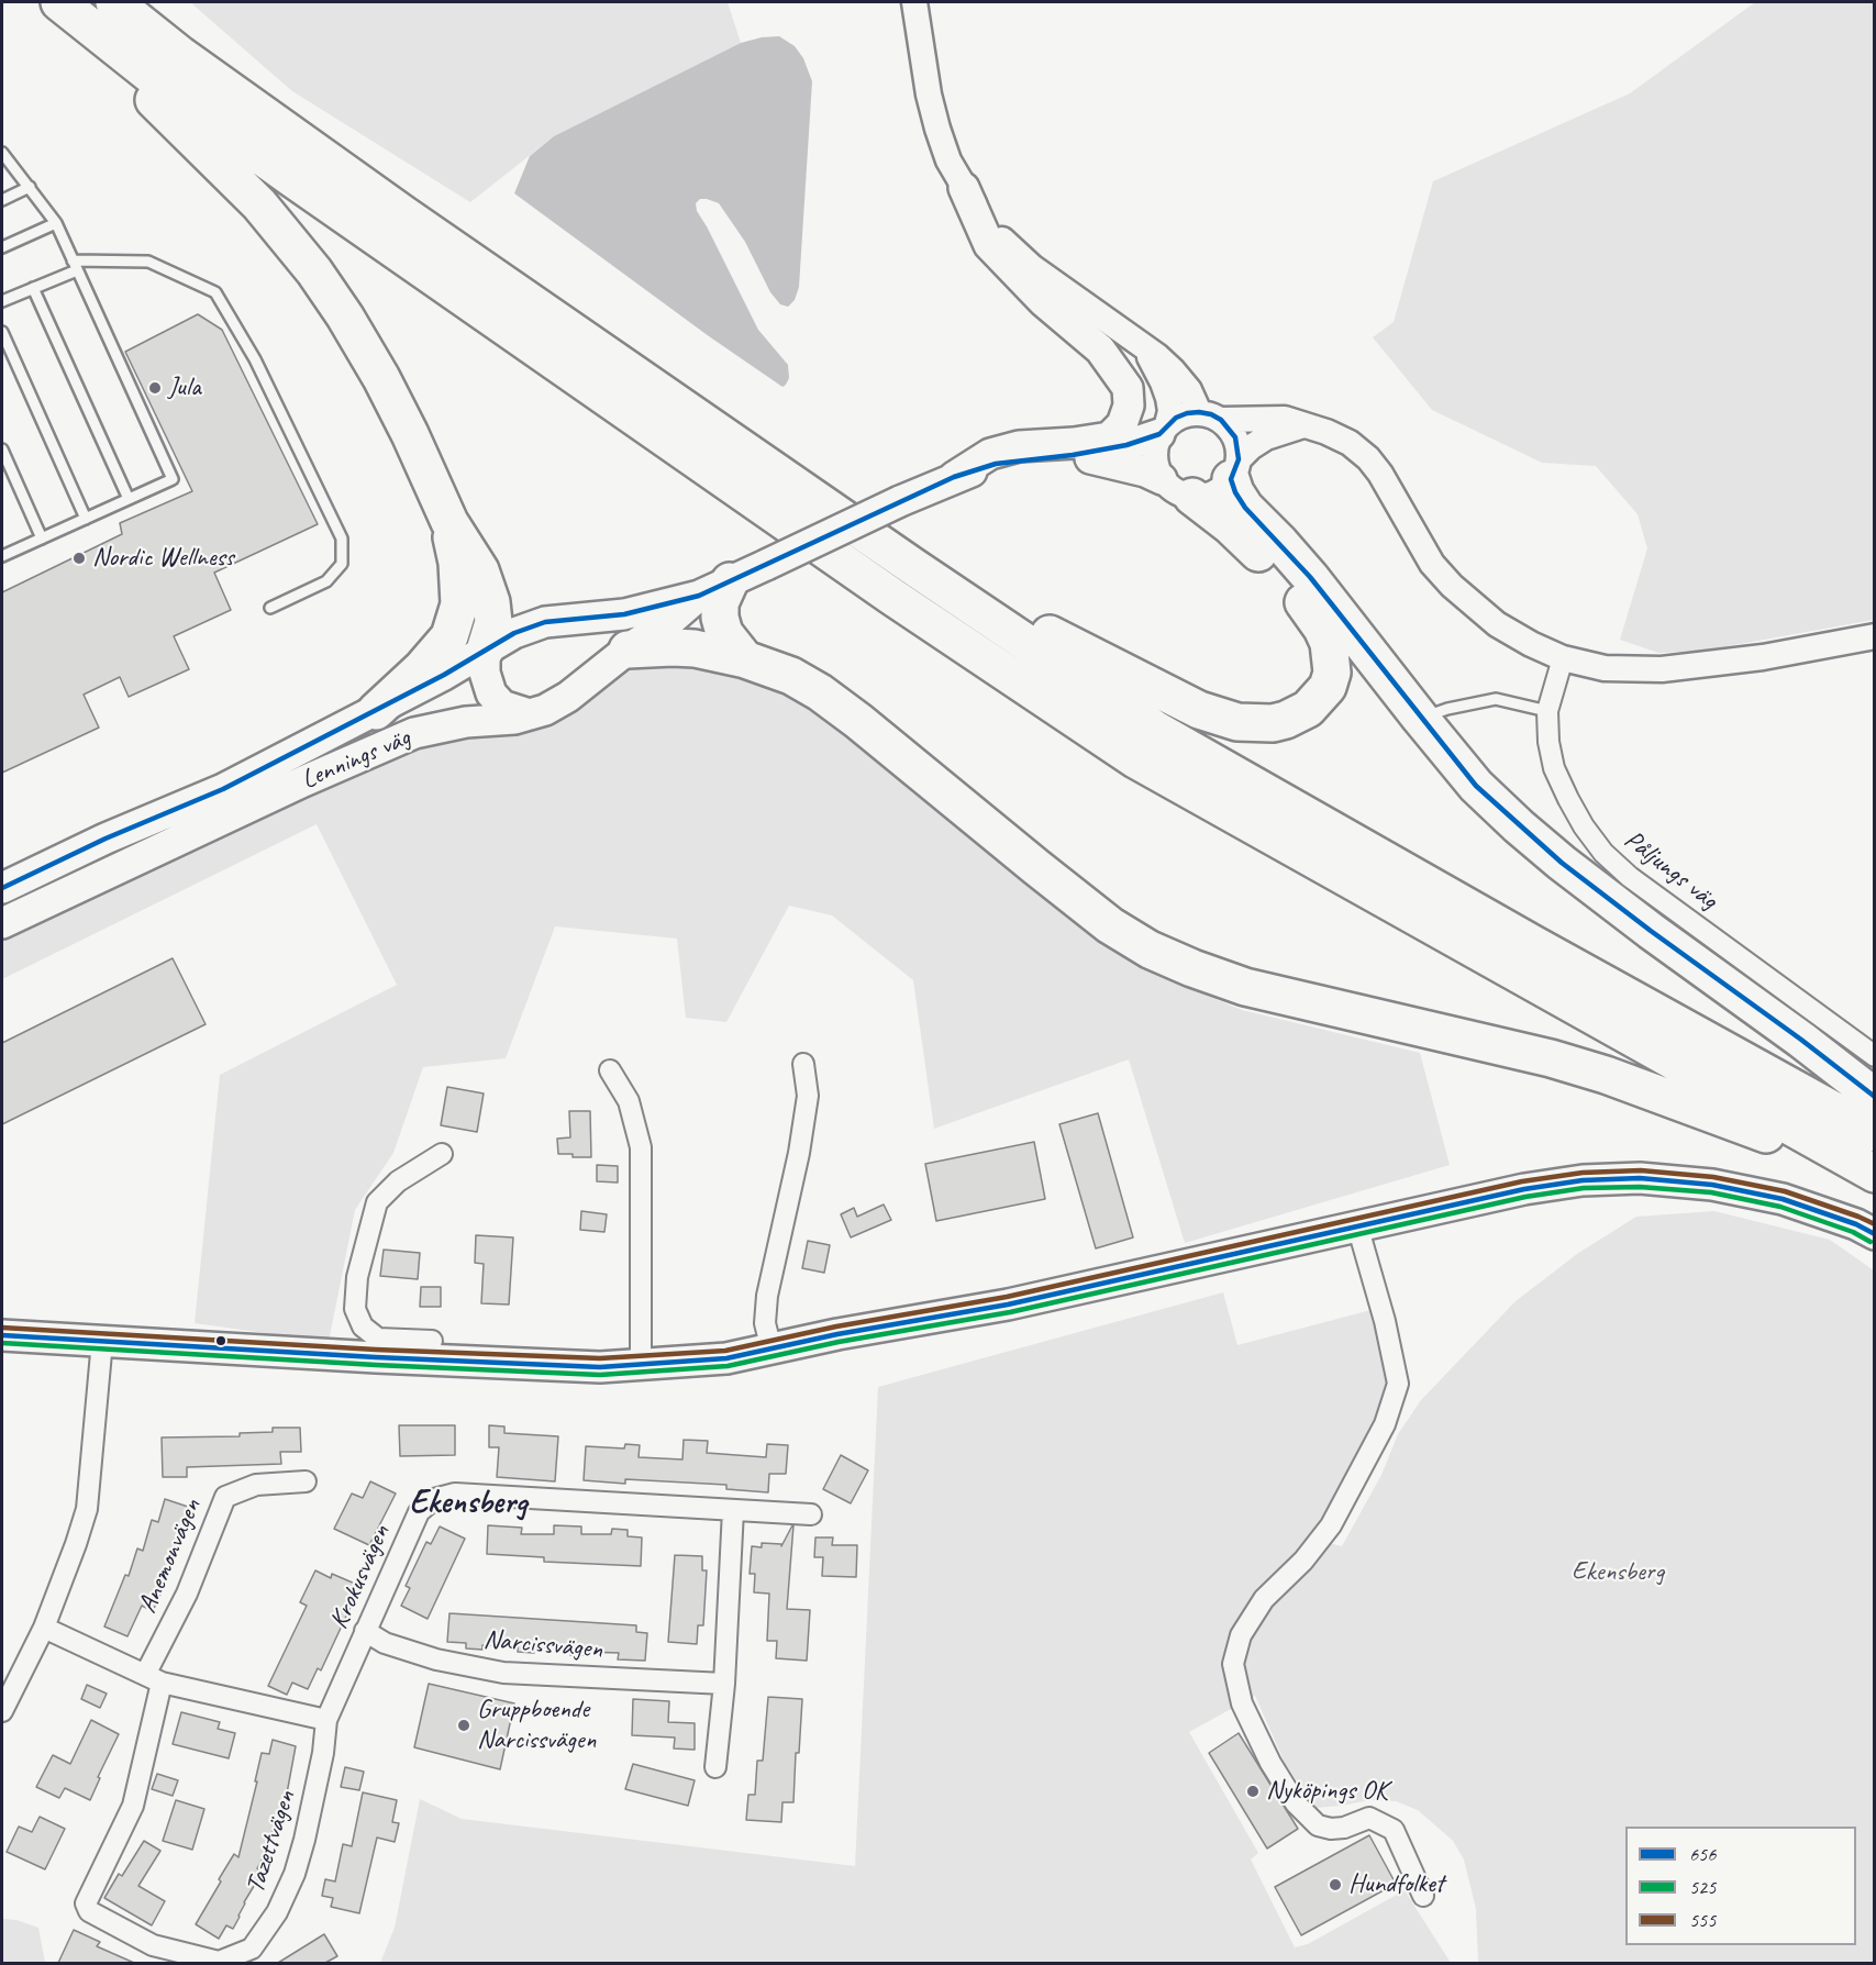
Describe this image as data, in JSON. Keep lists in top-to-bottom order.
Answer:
{
  "streets": {
    "main road": ["Lennings väg"],
    "street": [
      "Påljungs väg",
      "Anemonvägen",
      "Krokusvägen",
      "Narcissvägen",
      "Tazettvägen"
    ]
  },
  "crossings": [
    ["Anemonvägen", "Tazettvägen"],
    ["Krokusvägen", "Narcissvägen"],
    ["Krokusvägen", "Tazettvägen"]
  ],
  "districts": ["Ekensberg"],
  "parks": ["Ekensberg"],
  "places": [
    "Jula",
    "Nordic Wellness",
    "Gruppboende Narcissvägen",
    "Nyköpings OK",
    "Hundfolket"
  ],
  "lines": ["transit line 656", "transit line 555", "transit line 525"],
  "legend": ["656", "525", "555"]
}
